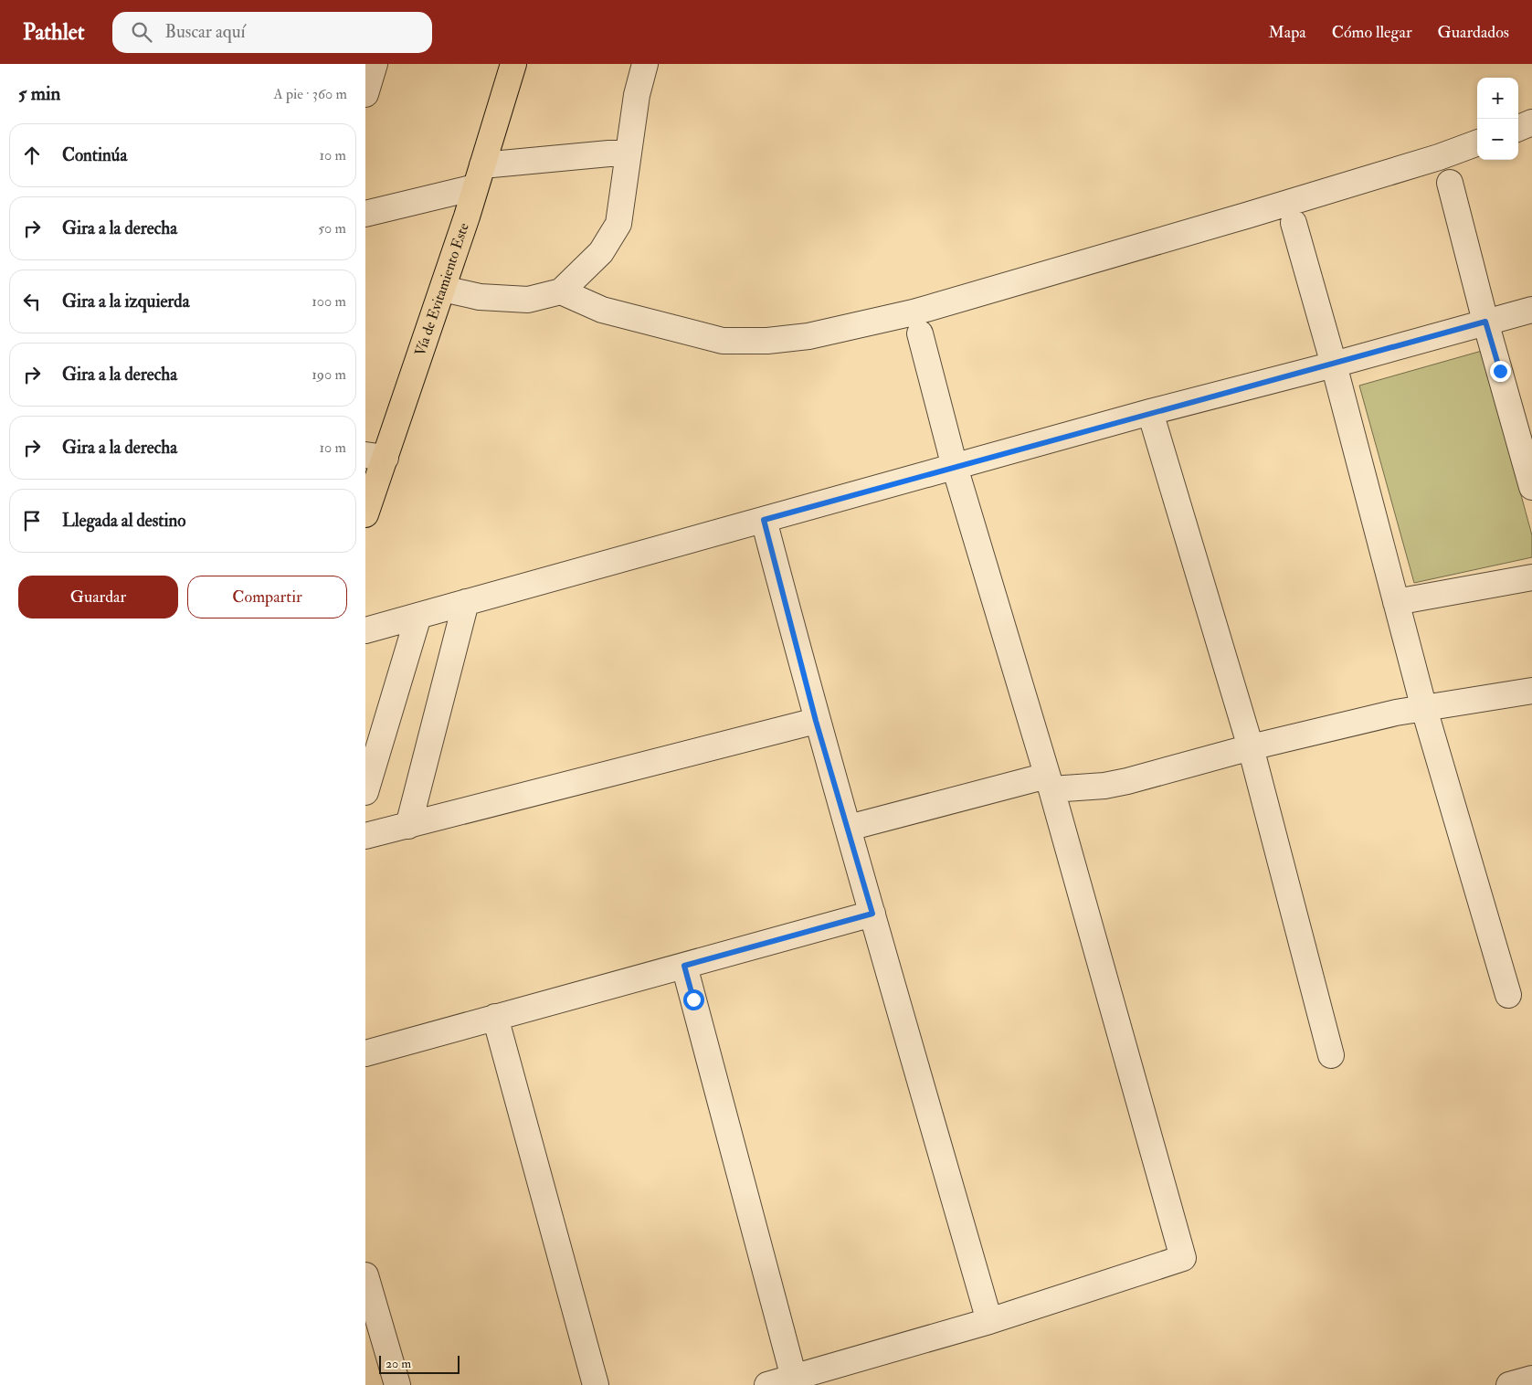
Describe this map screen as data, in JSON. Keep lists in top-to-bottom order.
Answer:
{
  "streets": {
    "highway": ["Vía de Evitamiento Este"]
  },
  "scale_bar": "20 m",
  "page": {
    "header": "Pathlet",
    "search": "Buscar aquí",
    "nav": ["Mapa", "Cómo llegar", "Guardados"],
    "heading": ["5 min", "A pie · 360 m"],
    "map_buttons": ["+", "−"],
    "list": [
      ["Continúa", "10 m"],
      ["Gira a la derecha", "50 m"],
      ["Gira a la izquierda", "100 m"],
      ["Gira a la derecha", "190 m"],
      ["Gira a la derecha", "10 m"],
      "Llegada al destino"
    ],
    "buttons": ["Guardar", "Compartir"],
    "scale": "20 m"
  }
}
